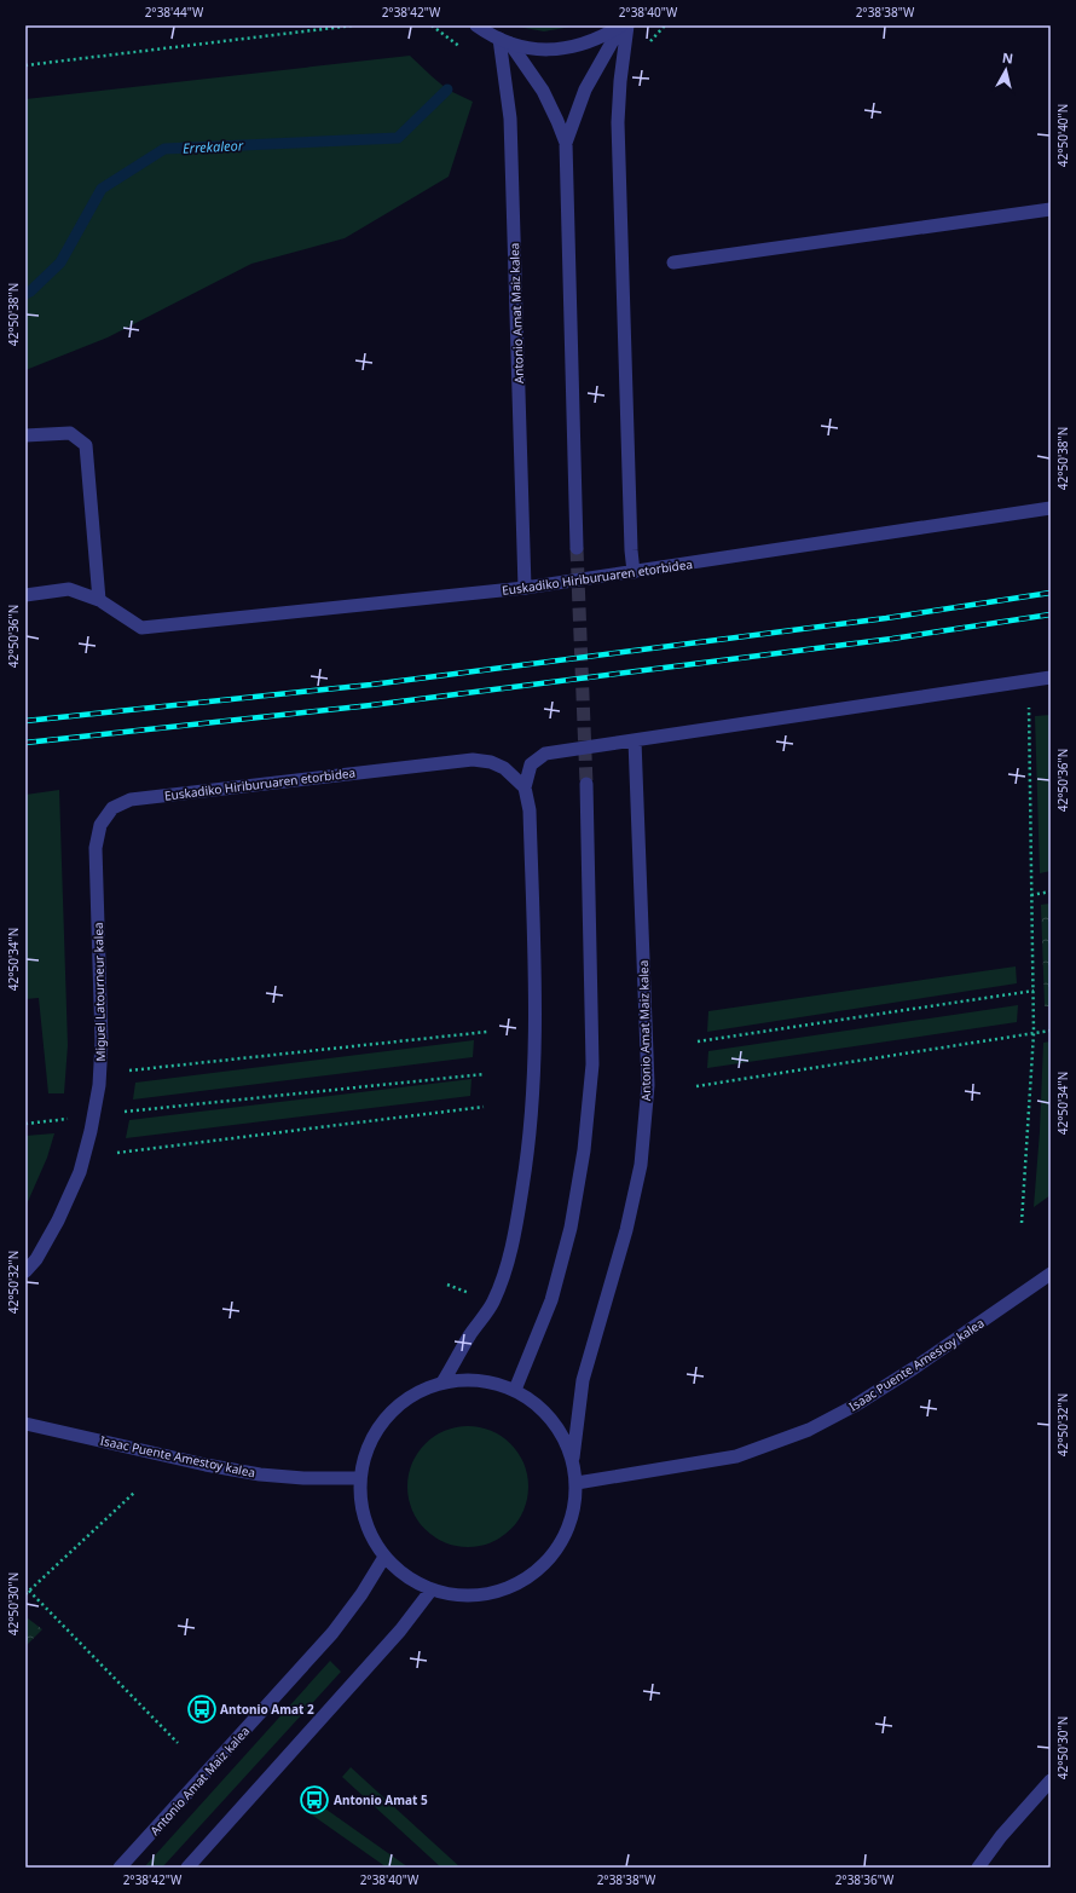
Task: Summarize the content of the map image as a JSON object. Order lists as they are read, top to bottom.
{
  "streets": {
    "street": [
      "Antonio Amat Maiz kalea",
      "Euskadiko Hiriburuaren etorbidea",
      "Miguel Latourneur kalea",
      "Isaac Puente Amestoy kalea"
    ]
  },
  "crossings": [
    ["Antonio Amat Maiz kalea", "Euskadiko Hiriburuaren etorbidea"],
    ["Euskadiko Hiriburuaren etorbidea", "Miguel Latourneur kalea"]
  ],
  "water": ["Errekaleor"],
  "places": {
    "bus stop": ["Antonio Amat 2", "Antonio Amat 5"]
  },
  "north": "top",
  "coordinates": [
    "2°38'44\"W",
    "2°38'42\"W",
    "2°38'40\"W",
    "2°38'38\"W",
    "42°50'40\"N",
    "42°50'38\"N",
    "42°50'36\"N",
    "42°50'34\"N",
    "42°50'32\"N",
    "42°50'30\"N",
    "2°38'36\"W"
  ]
}
